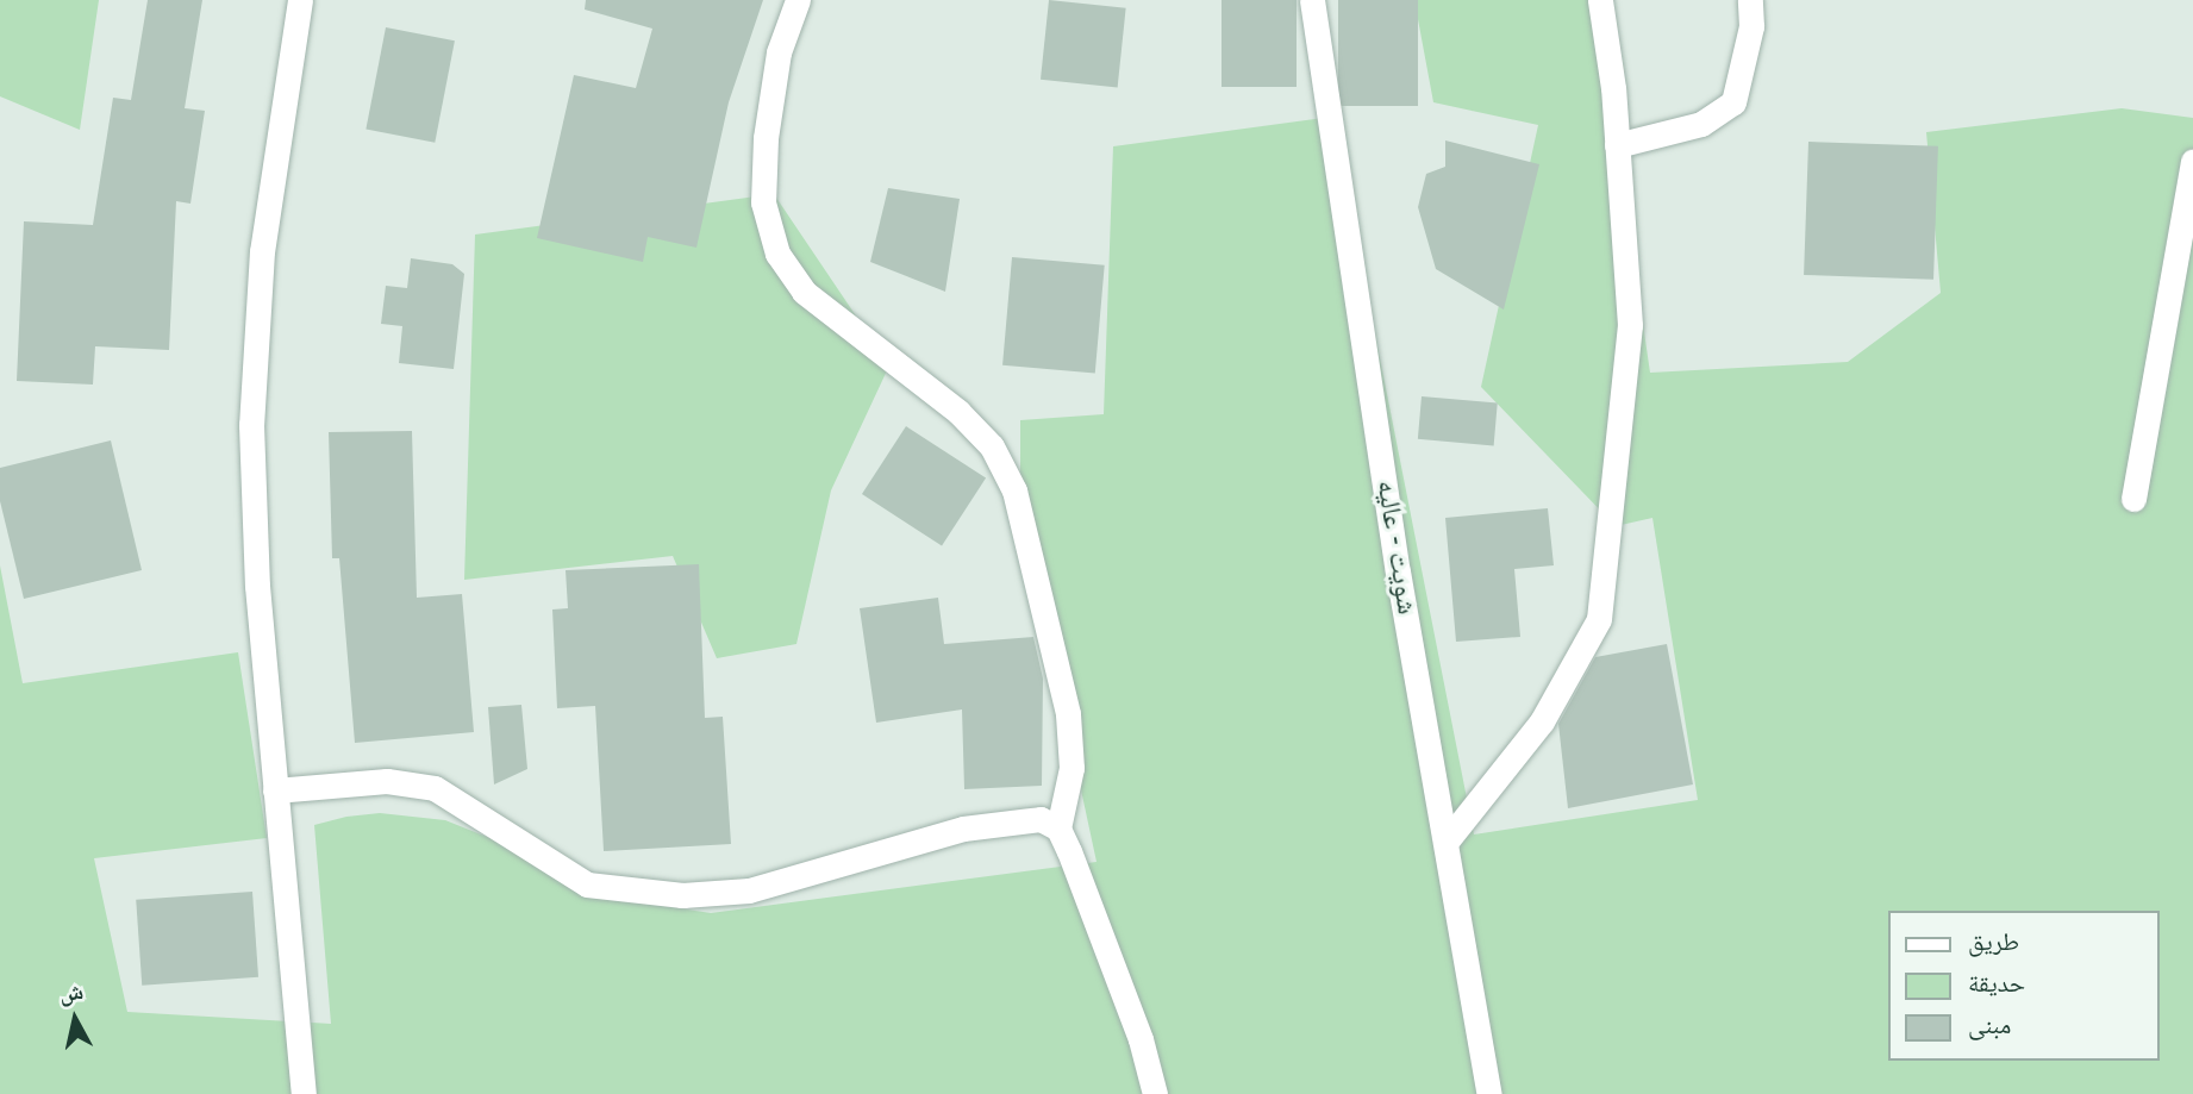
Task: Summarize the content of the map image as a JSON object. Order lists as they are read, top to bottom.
{
  "streets": {
    "street": ["شويت - عاليه"]
  },
  "legend": ["طريق", "حديقة", "مبنى"],
  "north": "top"
}
